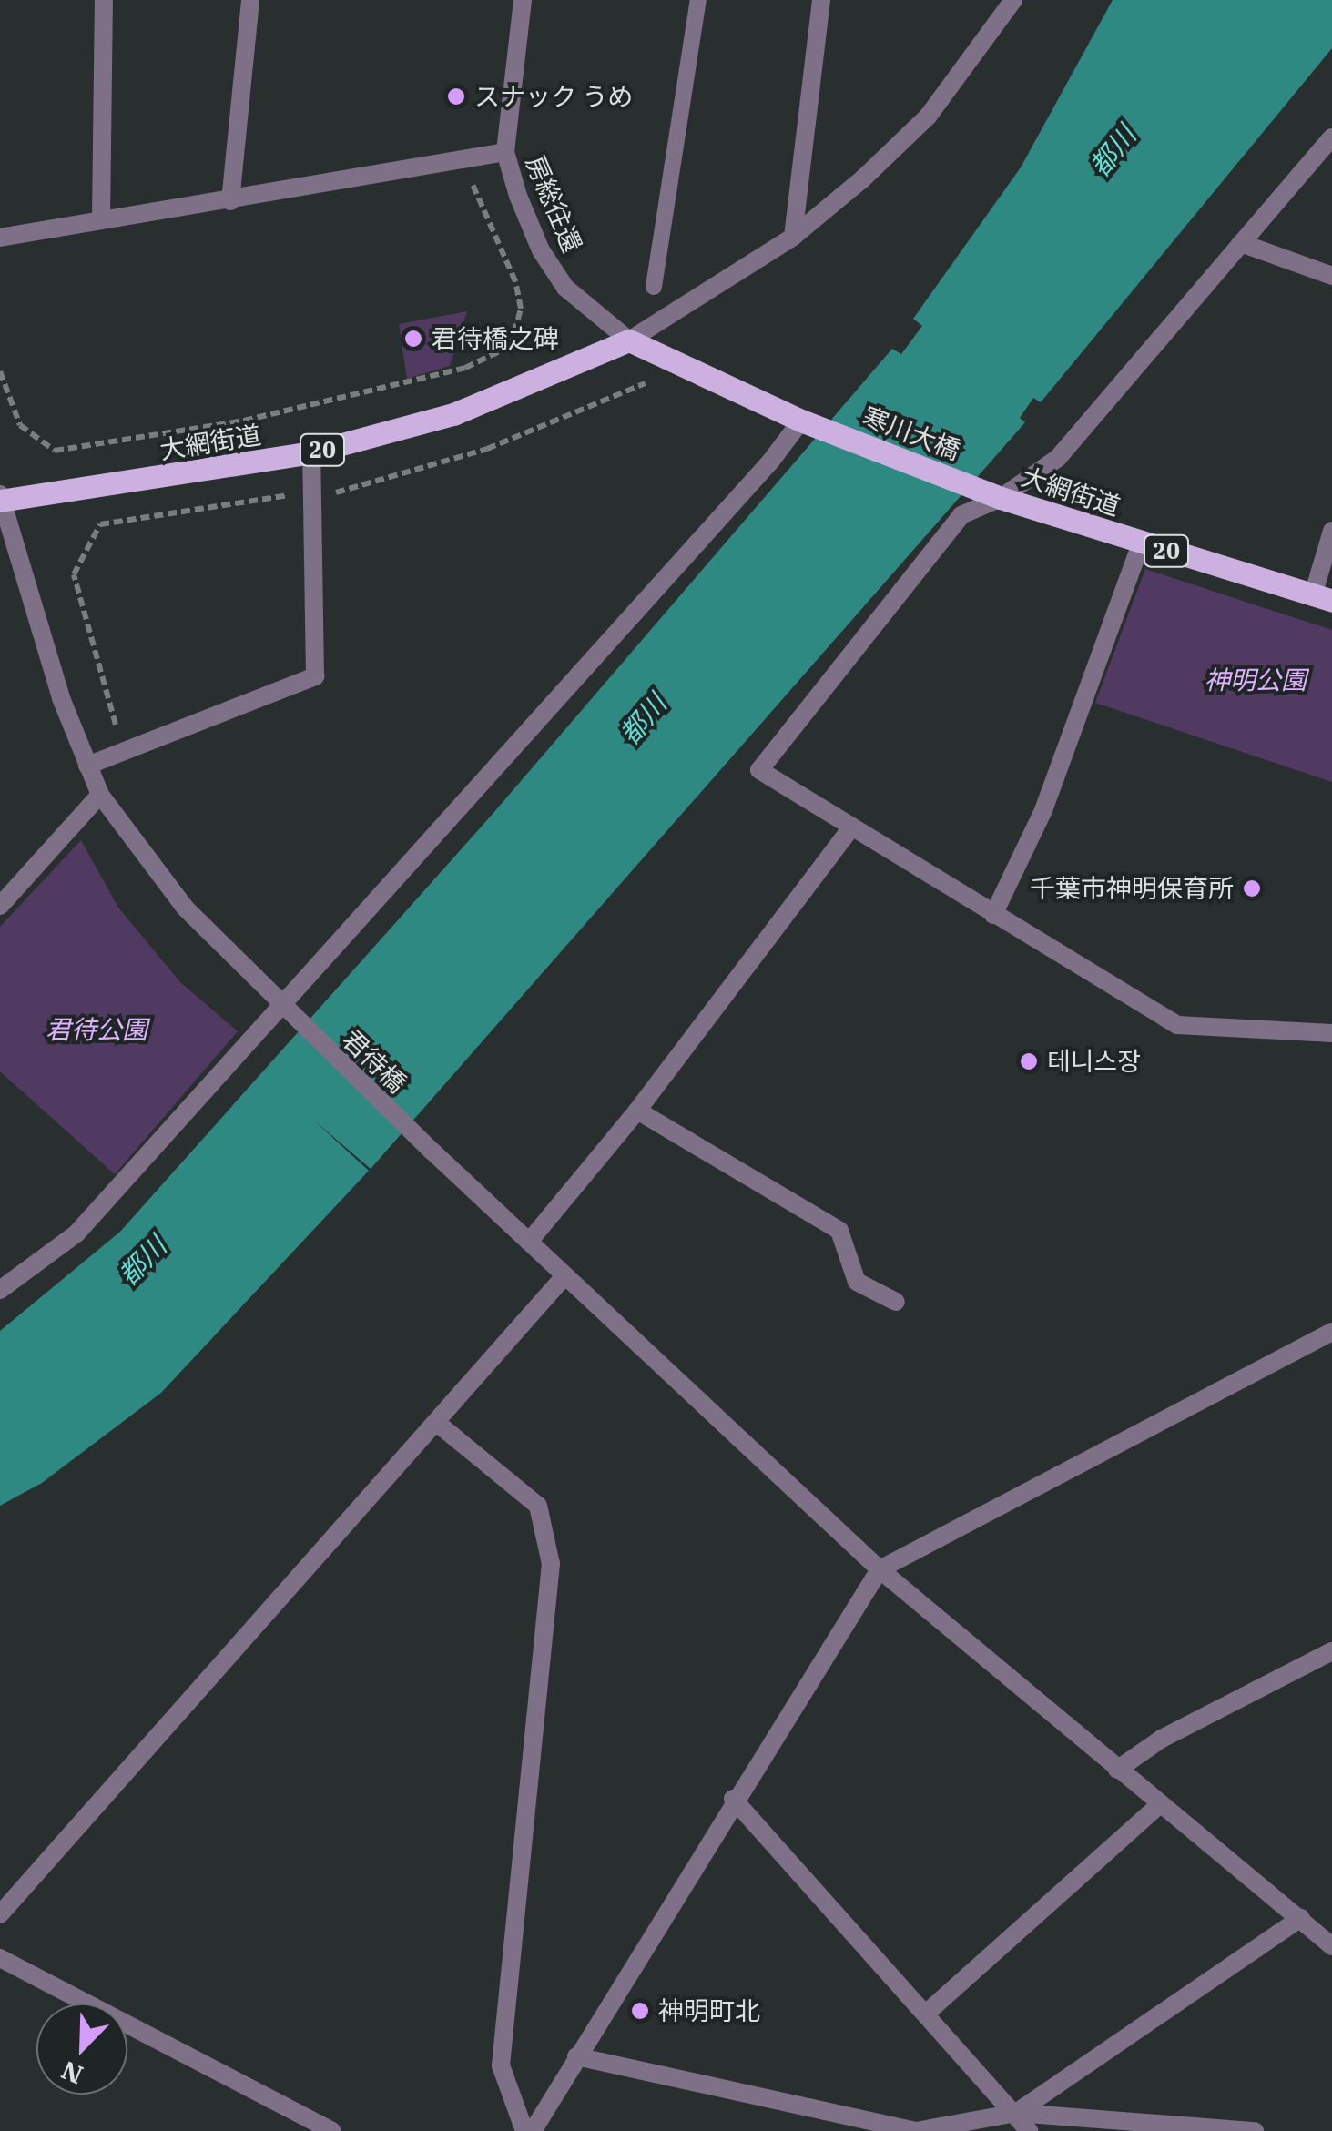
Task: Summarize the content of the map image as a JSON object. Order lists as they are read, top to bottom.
{
  "streets": {
    "main road": ["寒川大橋", "大網街道", "20"],
    "street": ["房総往還", "君待橋"]
  },
  "crossings": [
    ["房総往還", "大網街道"],
    ["房総往還", "20"],
    ["寒川大橋", "大網街道"],
    ["寒川大橋", "20"],
    ["大網街道", "20"],
    ["大網街道", "君待橋"]
  ],
  "water": ["都川"],
  "parks": ["神明公園", "君待公園"],
  "places": [
    "スナック うめ",
    "君待橋之碑",
    "千葉市神明保育所",
    "테니스장",
    "神明町北"
  ],
  "north": "bottom left"
}
